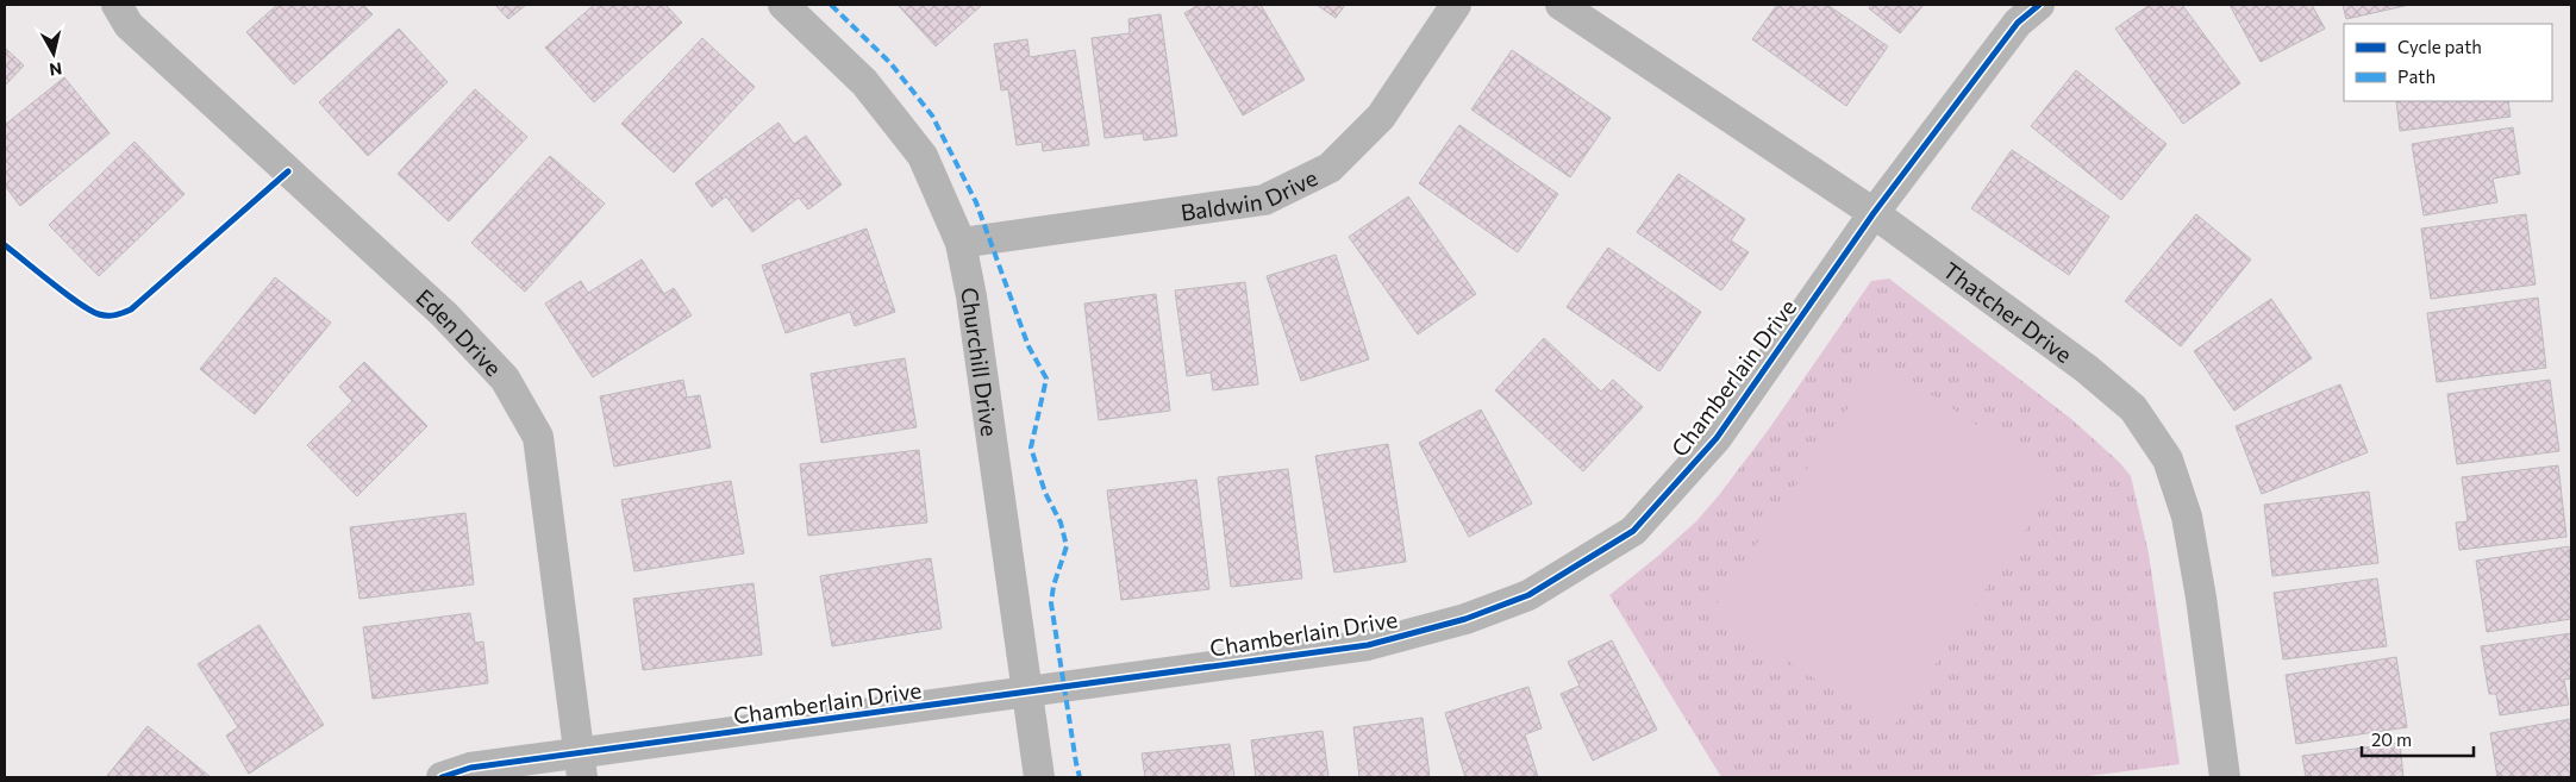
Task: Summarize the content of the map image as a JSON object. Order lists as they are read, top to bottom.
{
  "streets": {
    "street": [
      "Baldwin Drive",
      "Thatcher Drive",
      "Eden Drive",
      "Churchill Drive",
      "Chamberlain Drive"
    ]
  },
  "crossings": [
    ["Baldwin Drive", "Churchill Drive"],
    ["Thatcher Drive", "Chamberlain Drive"],
    ["Eden Drive", "Chamberlain Drive"],
    ["Churchill Drive", "Chamberlain Drive"]
  ],
  "legend": ["Cycle path", "Path"],
  "scale_bar": "20 m",
  "north": "bottom"
}
